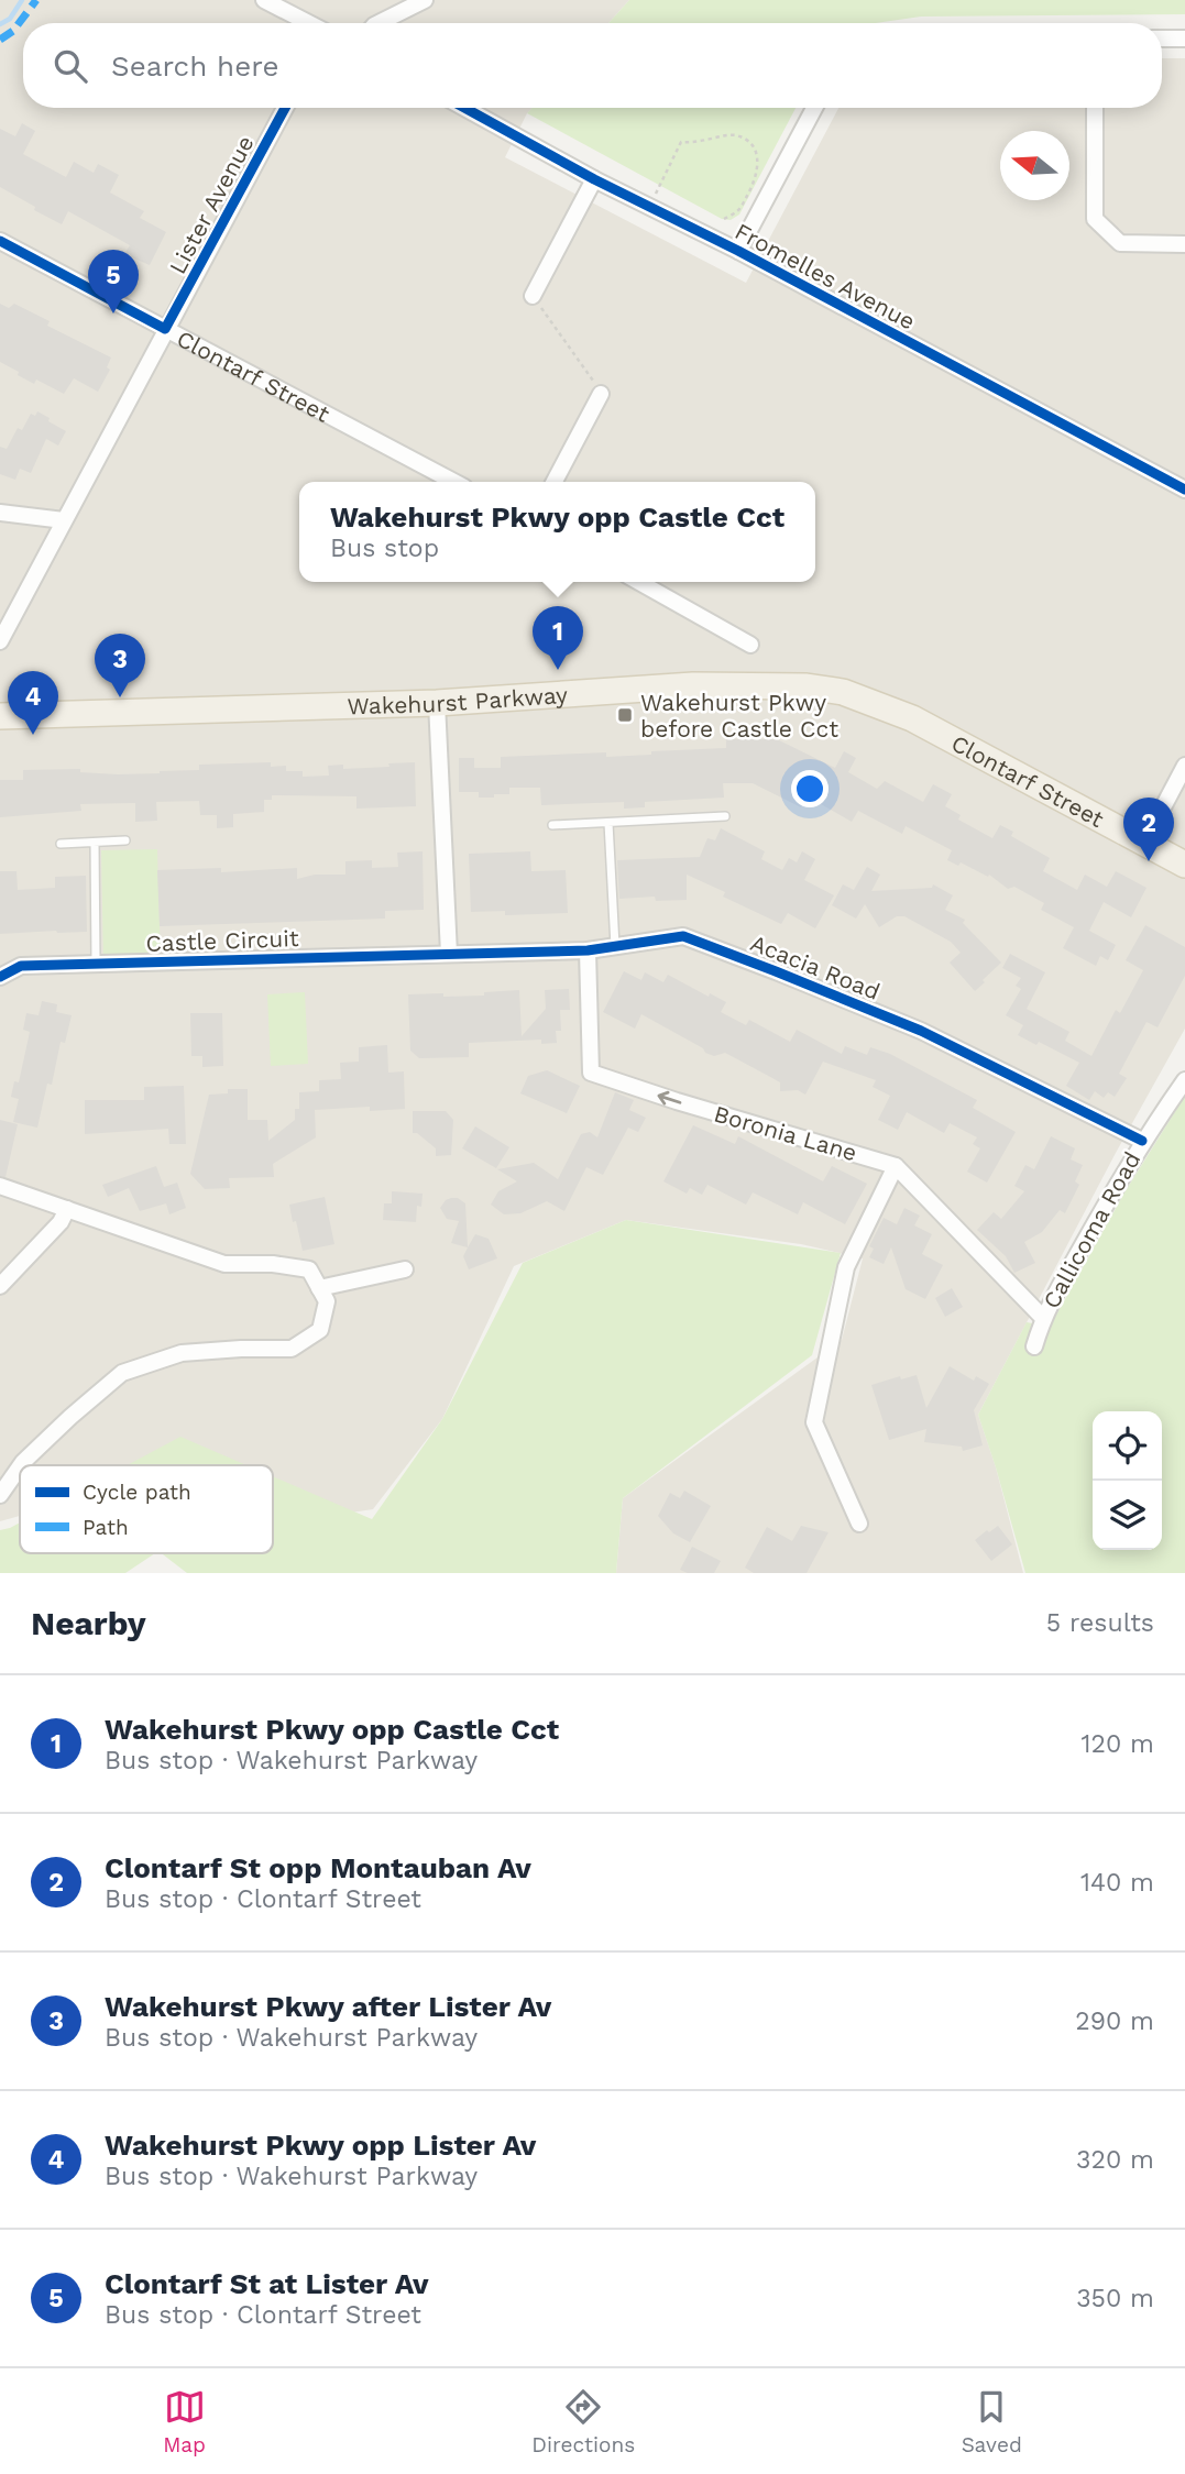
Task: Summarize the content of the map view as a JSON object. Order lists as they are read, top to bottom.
{
  "streets": {
    "main road": ["Clontarf Street", "Wakehurst Parkway"],
    "street": [
      "Lister Avenue",
      "Fromelles Avenue",
      "Castle Circuit",
      "Acacia Road",
      "Boronia Lane",
      "Callicoma Road"
    ]
  },
  "crossings": [
    ["Lister Avenue", "Clontarf Street"],
    ["Clontarf Street", "Wakehurst Parkway"],
    ["Castle Circuit", "Acacia Road"],
    ["Acacia Road", "Boronia Lane"],
    ["Acacia Road", "Callicoma Road"],
    ["Boronia Lane", "Callicoma Road"]
  ],
  "one_way": ["Boronia Lane"],
  "places": {
    "transit": ["Wakehurst Pkwy before Castle Cct"]
  },
  "legend": ["Cycle path", "Path"],
  "north": "left",
  "page": {
    "search": "Search here",
    "pins": [
      "5",
      "1",
      "3",
      "4",
      "2"
    ],
    "popup": ["Wakehurst Pkwy opp Castle Cct", "Bus stop"],
    "heading": ["Nearby", "5 results"],
    "list": [
      {
        "mark": "1",
        "name": "Wakehurst Pkwy opp Castle Cct",
        "note": "Bus stop · Wakehurst Parkway",
        "value": "120 m"
      },
      {
        "mark": "2",
        "name": "Clontarf St opp Montauban Av",
        "note": "Bus stop · Clontarf Street",
        "value": "140 m"
      },
      {
        "mark": "3",
        "name": "Wakehurst Pkwy after Lister Av",
        "note": "Bus stop · Wakehurst Parkway",
        "value": "290 m"
      },
      {
        "mark": "4",
        "name": "Wakehurst Pkwy opp Lister Av",
        "note": "Bus stop · Wakehurst Parkway",
        "value": "320 m"
      },
      {
        "mark": "5",
        "name": "Clontarf St at Lister Av",
        "note": "Bus stop · Clontarf Street",
        "value": "350 m"
      }
    ],
    "nav": ["Map", "Directions", "Saved"]
  }
}
